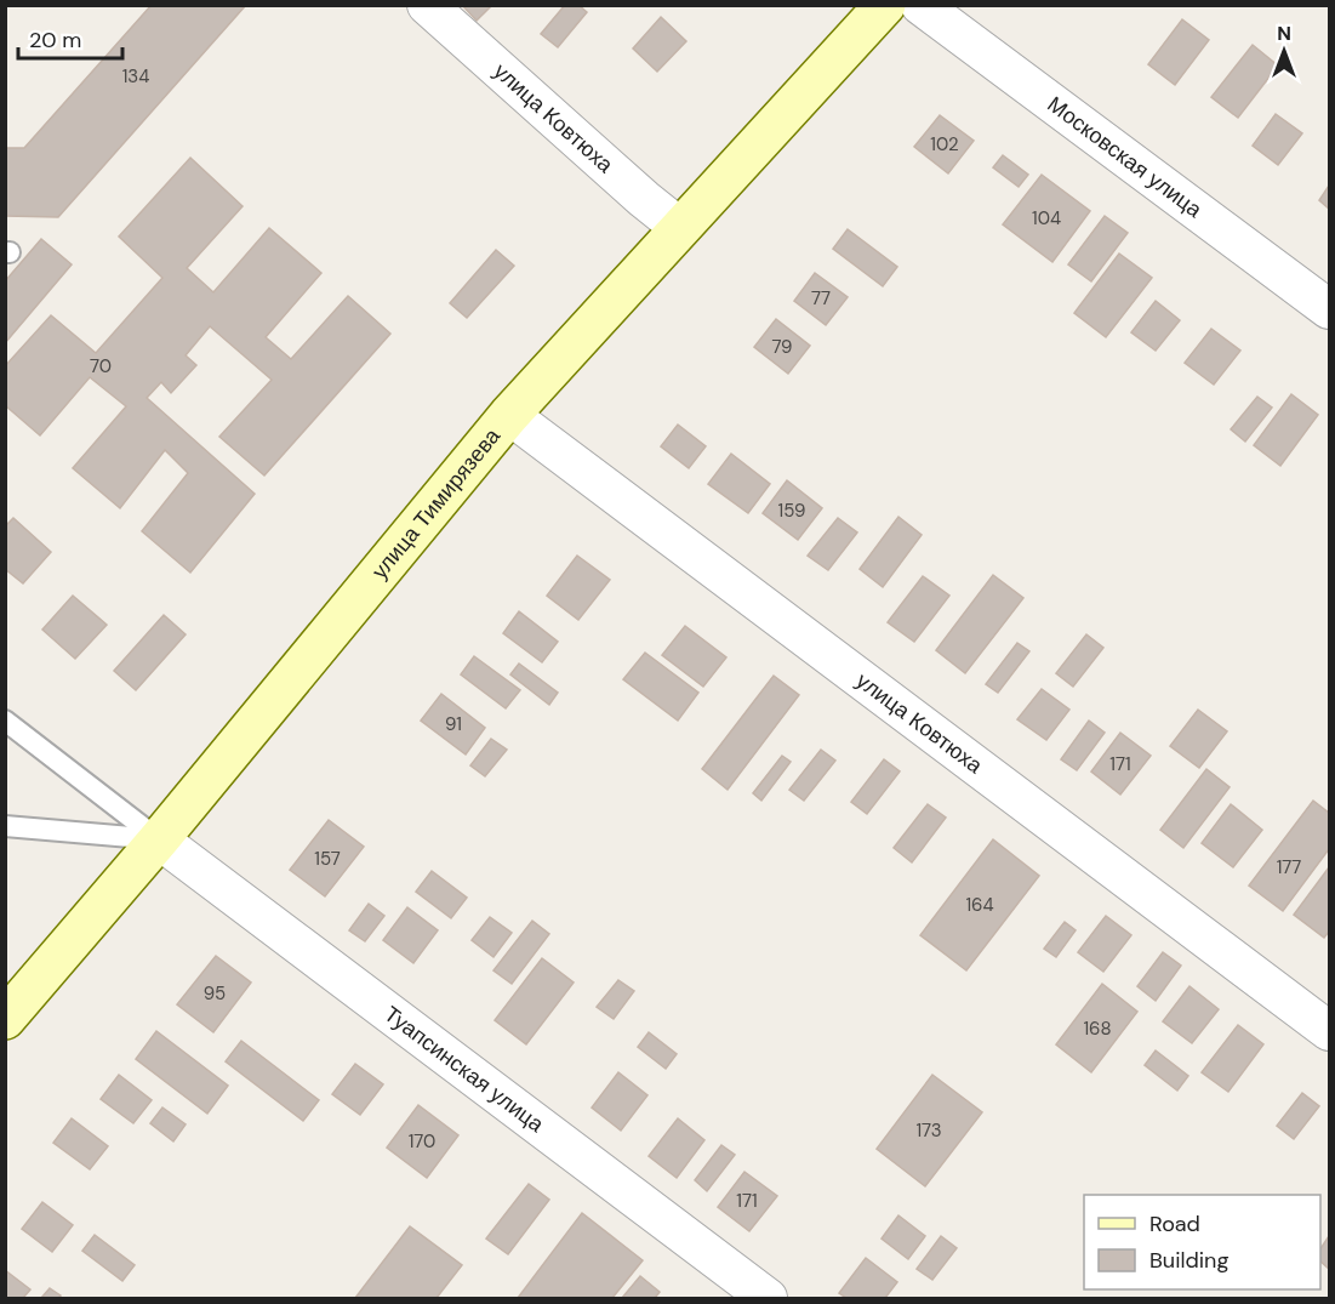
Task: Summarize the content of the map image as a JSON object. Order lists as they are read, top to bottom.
{
  "streets": {
    "street": [
      "улица Ковтюха",
      "Московская улица",
      "улица Тимирязева",
      "Туапсинская улица"
    ]
  },
  "crossings": [
    ["улица Ковтюха", "улица Тимирязева"],
    ["улица Тимирязева", "Туапсинская улица"]
  ],
  "house_numbers": [
    "134",
    "102",
    "104",
    "77",
    "79",
    "70",
    "159",
    "91",
    "171",
    "157",
    "177",
    "164",
    "95",
    "168",
    "173",
    "170",
    "171"
  ],
  "legend": ["Road", "Building"],
  "scale_bar": "20 m",
  "north": "top"
}
